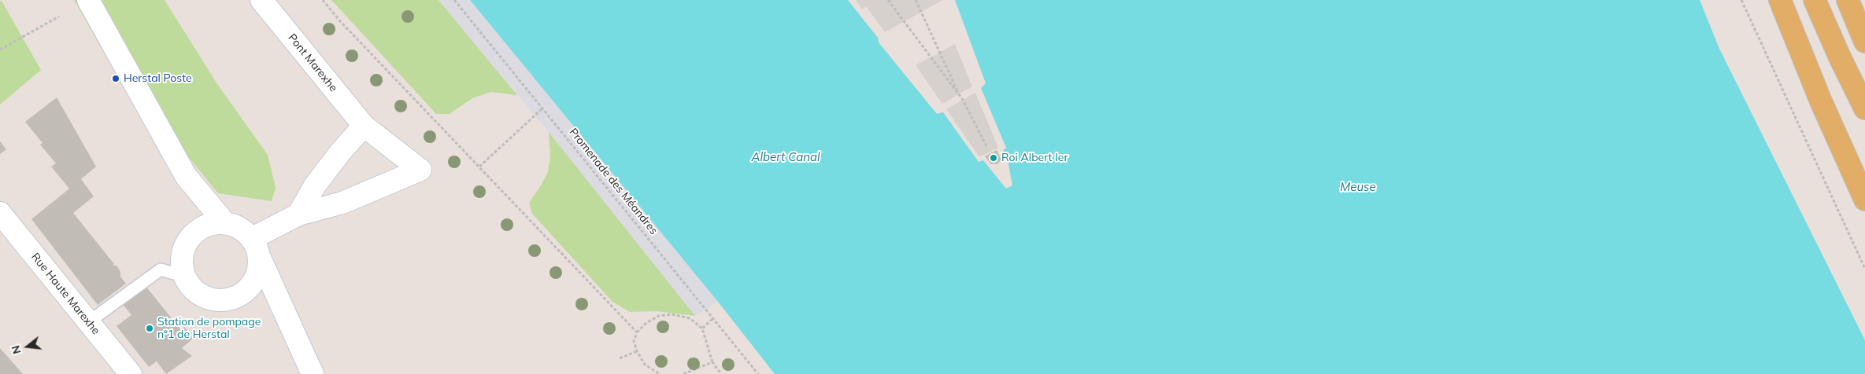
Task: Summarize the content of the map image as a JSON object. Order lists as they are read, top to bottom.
{
  "streets": {
    "street": ["Pont Marexhe", "Rue Haute Marexhe"],
    "path": ["Promenade des Méandres"]
  },
  "water": ["Albert Canal", "Meuse"],
  "places": ["Herstal Poste", "Roi Albert Ier", "Station de pompage n°1 de Herstal"],
  "north": "left"
}
